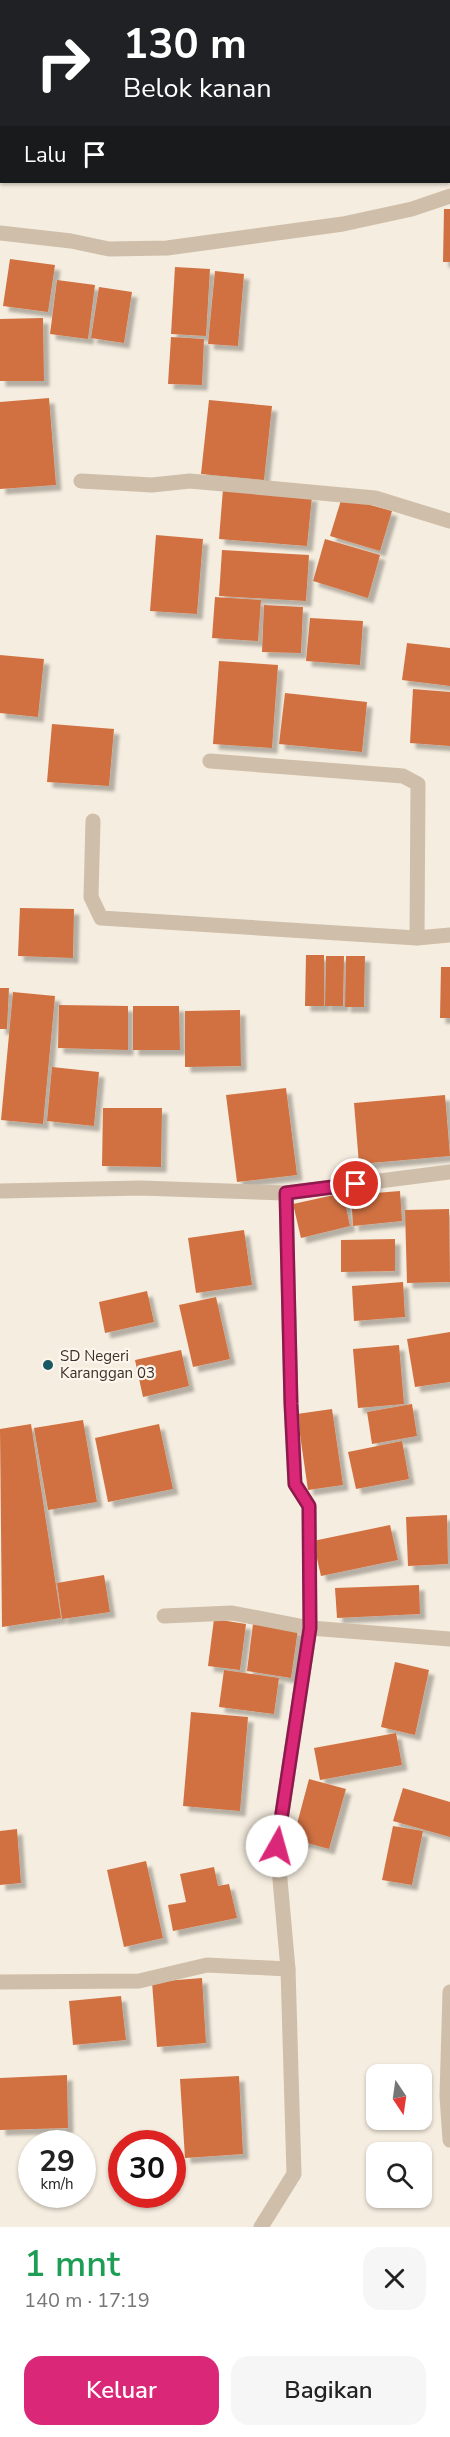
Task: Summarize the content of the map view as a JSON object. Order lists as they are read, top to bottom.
{
  "places": ["SD Negeri Karanggan 03"],
  "north": "bottom",
  "page": {
    "turn": ["130 m", "Belok kanan"],
    "then": "Lalu",
    "speed": "29 km/h",
    "limit": "30",
    "heading": ["1 mnt", "140 m · 17:19"],
    "buttons": ["Keluar", "Bagikan"]
  }
}
